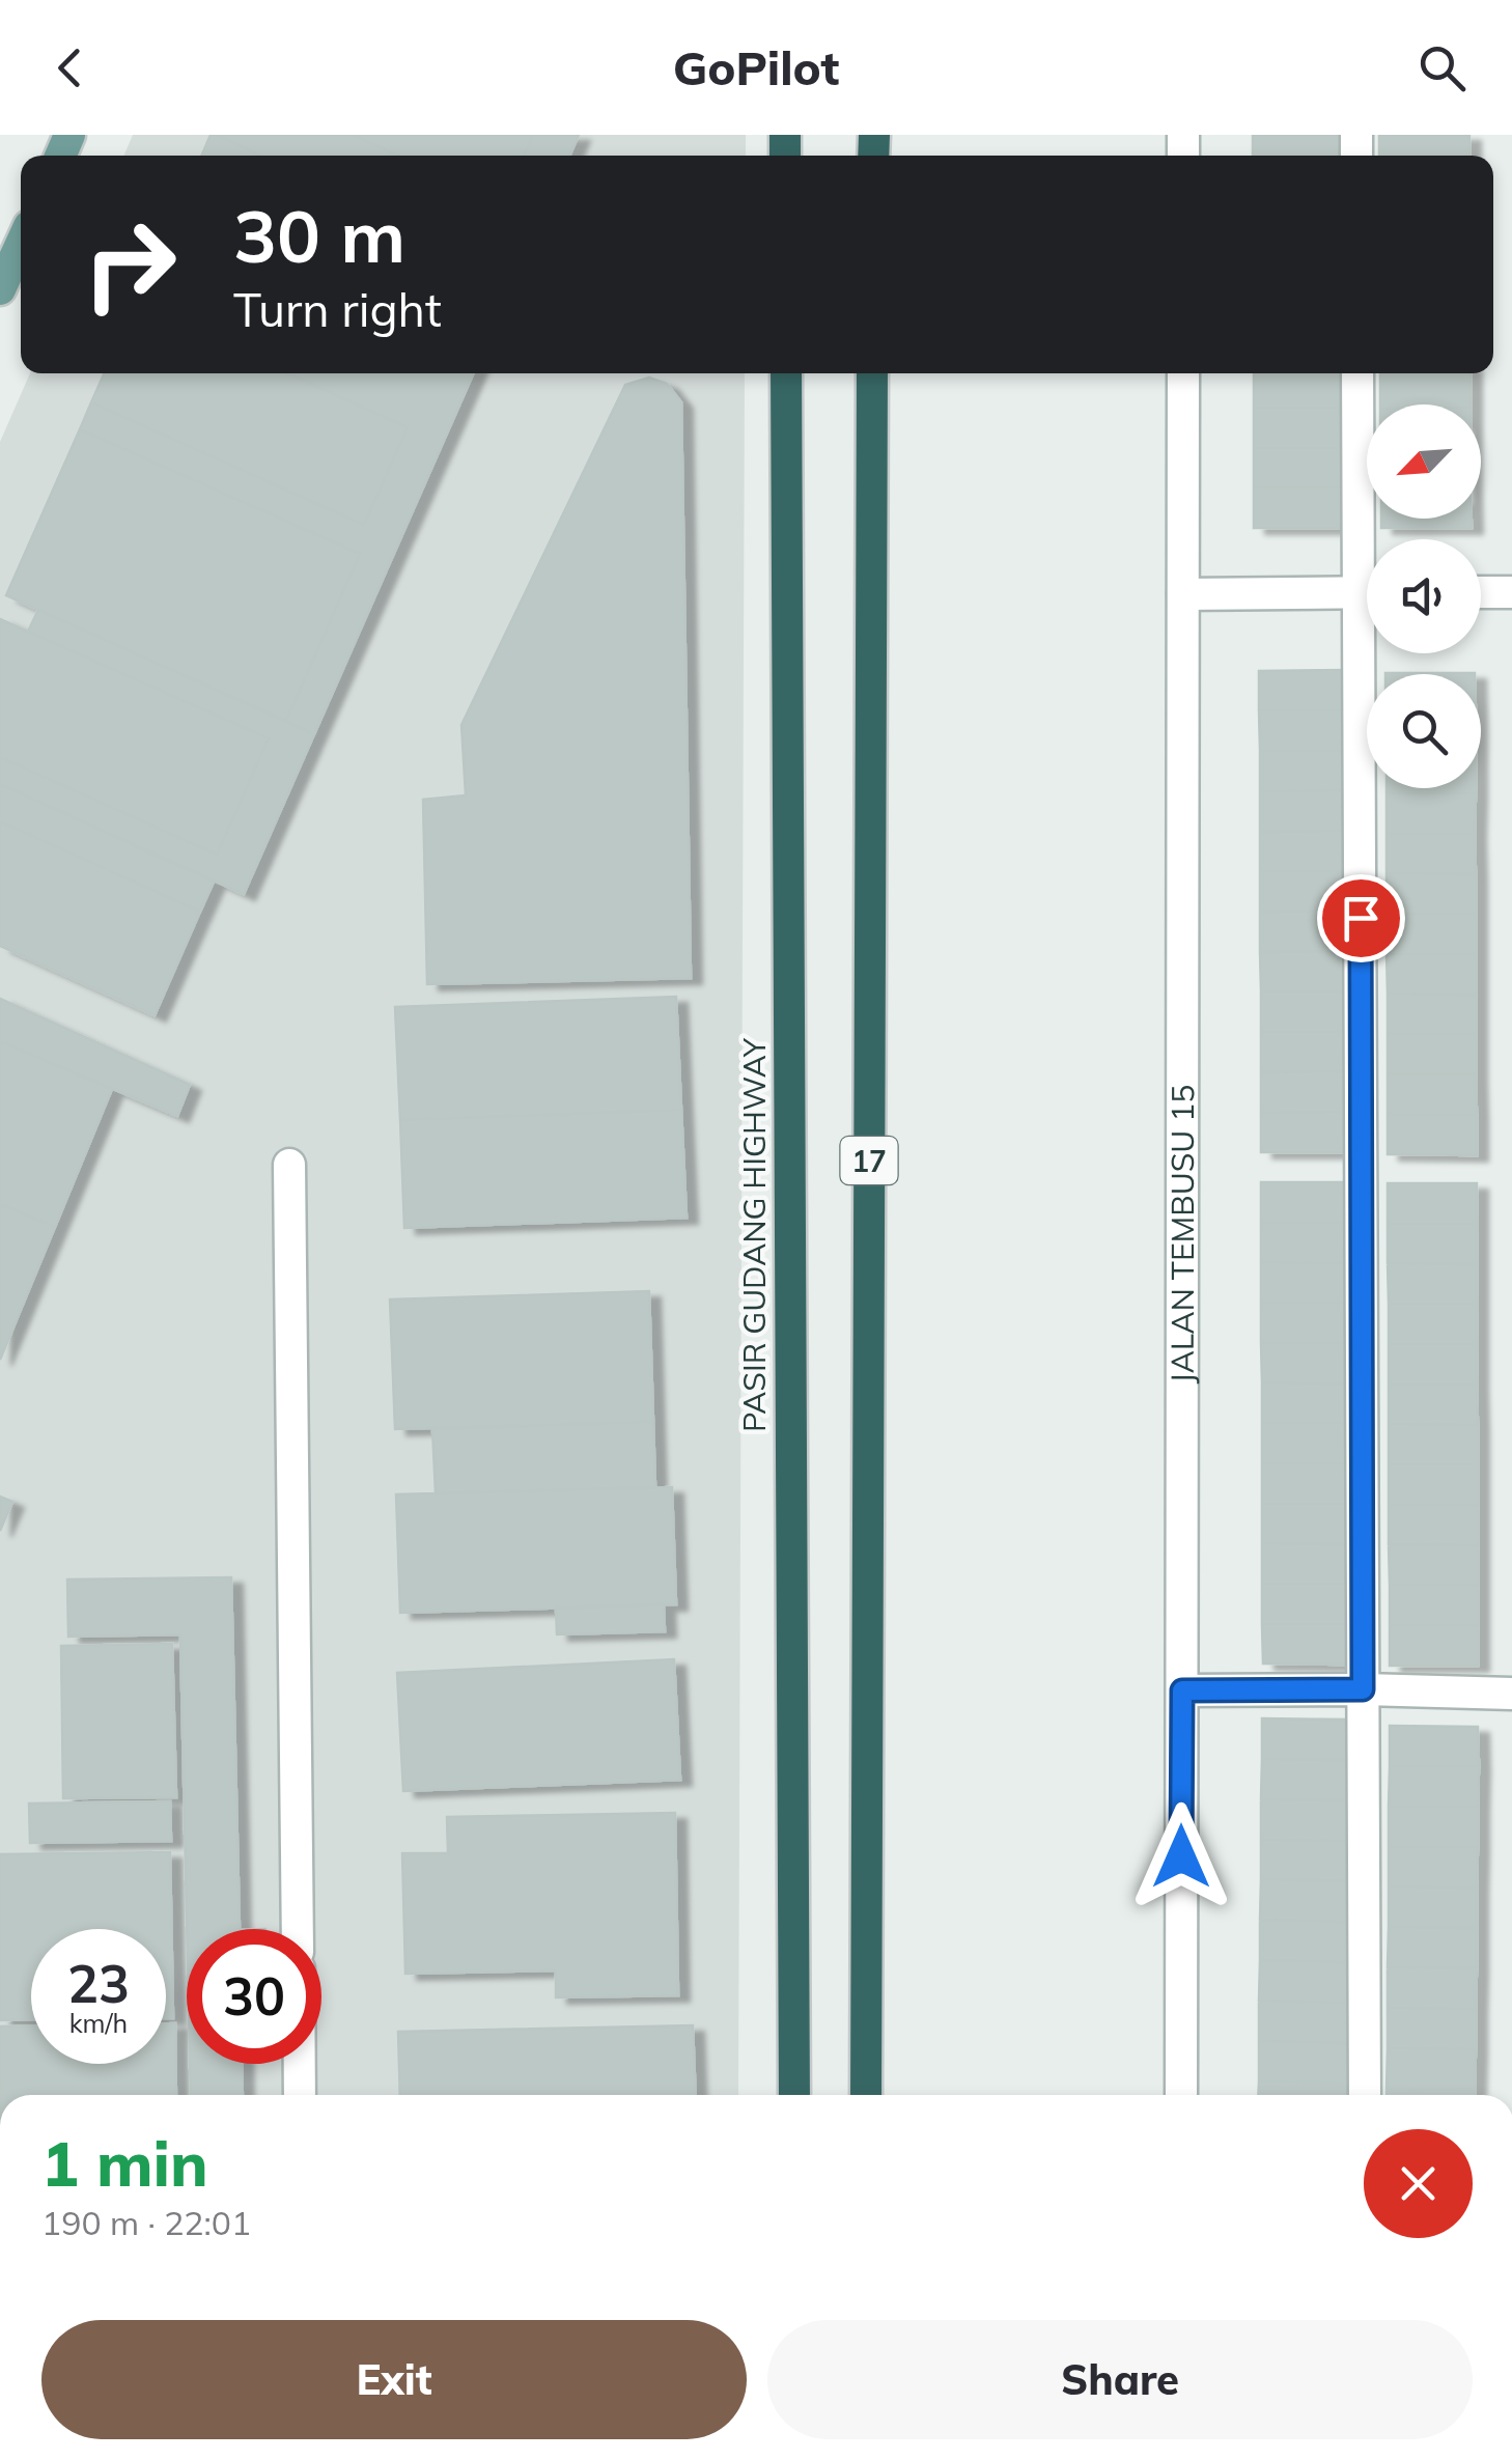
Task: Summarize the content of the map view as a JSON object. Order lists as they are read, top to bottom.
{
  "streets": {
    "highway": ["17", "PASIR GUDANG HIGHWAY"],
    "street": ["JALAN TEMBUSU 15"]
  },
  "north": "bottom left",
  "page": {
    "header": "GoPilot",
    "turn": ["30 m", "Turn right"],
    "speed": "23 km/h",
    "limit": "30",
    "heading": ["1 min", "190 m · 22:01"],
    "buttons": ["Exit", "Share"]
  }
}
